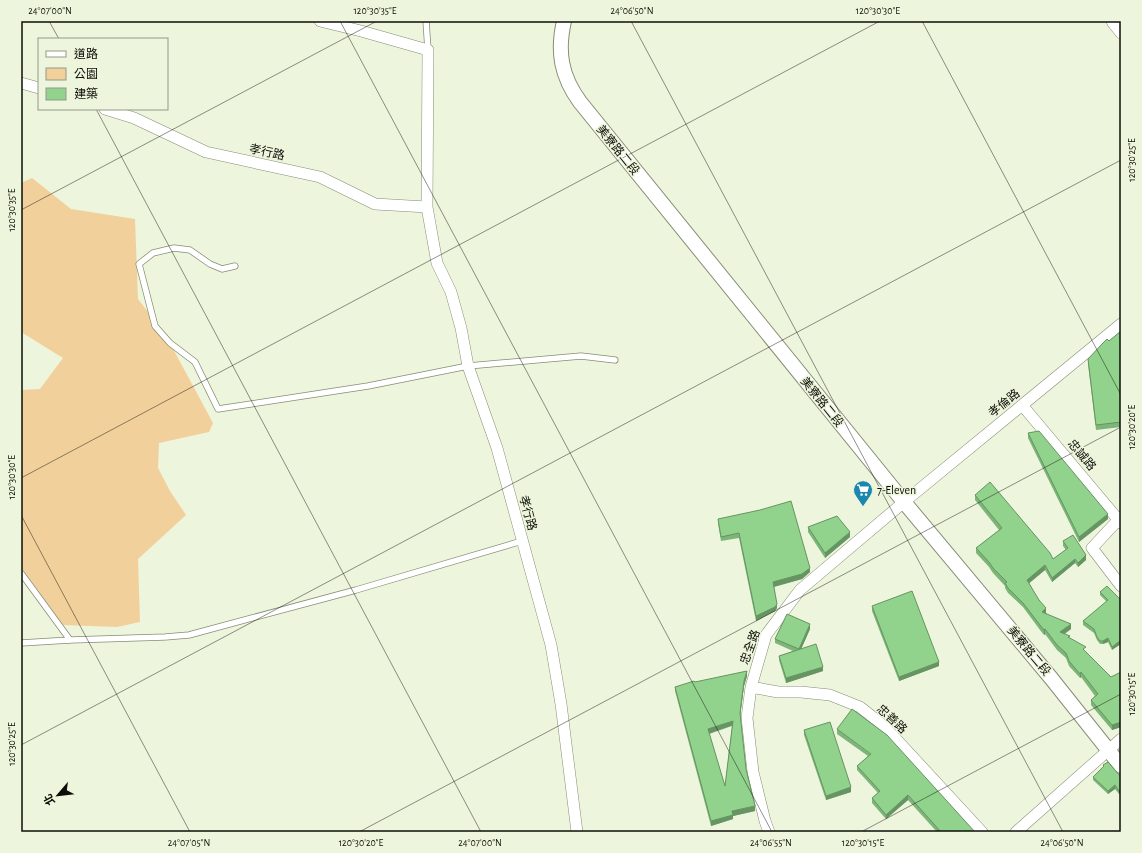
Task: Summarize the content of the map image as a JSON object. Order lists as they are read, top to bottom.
{
  "streets": {
    "street": [
      "美寮路二段",
      "孝行路",
      "孝倫路",
      "忠誠路",
      "忠全路",
      "忠善路"
    ]
  },
  "crossings": [
    ["美寮路二段", "孝倫路"],
    ["美寮路二段", "忠全路"],
    ["孝倫路", "忠誠路"],
    ["孝倫路", "忠全路"],
    ["忠全路", "忠善路"]
  ],
  "places": {
    "supermarket": ["7-Eleven"]
  },
  "legend": ["道路", "公園", "建築"],
  "north": "bottom left",
  "coordinates": [
    "24°07'00\"N",
    "120°30'35\"E",
    "24°06'50\"N",
    "120°30'30\"E",
    "120°30'25\"E",
    "120°30'20\"E",
    "120°30'15\"E",
    "24°07'05\"N",
    "24°06'55\"N"
  ]
}
